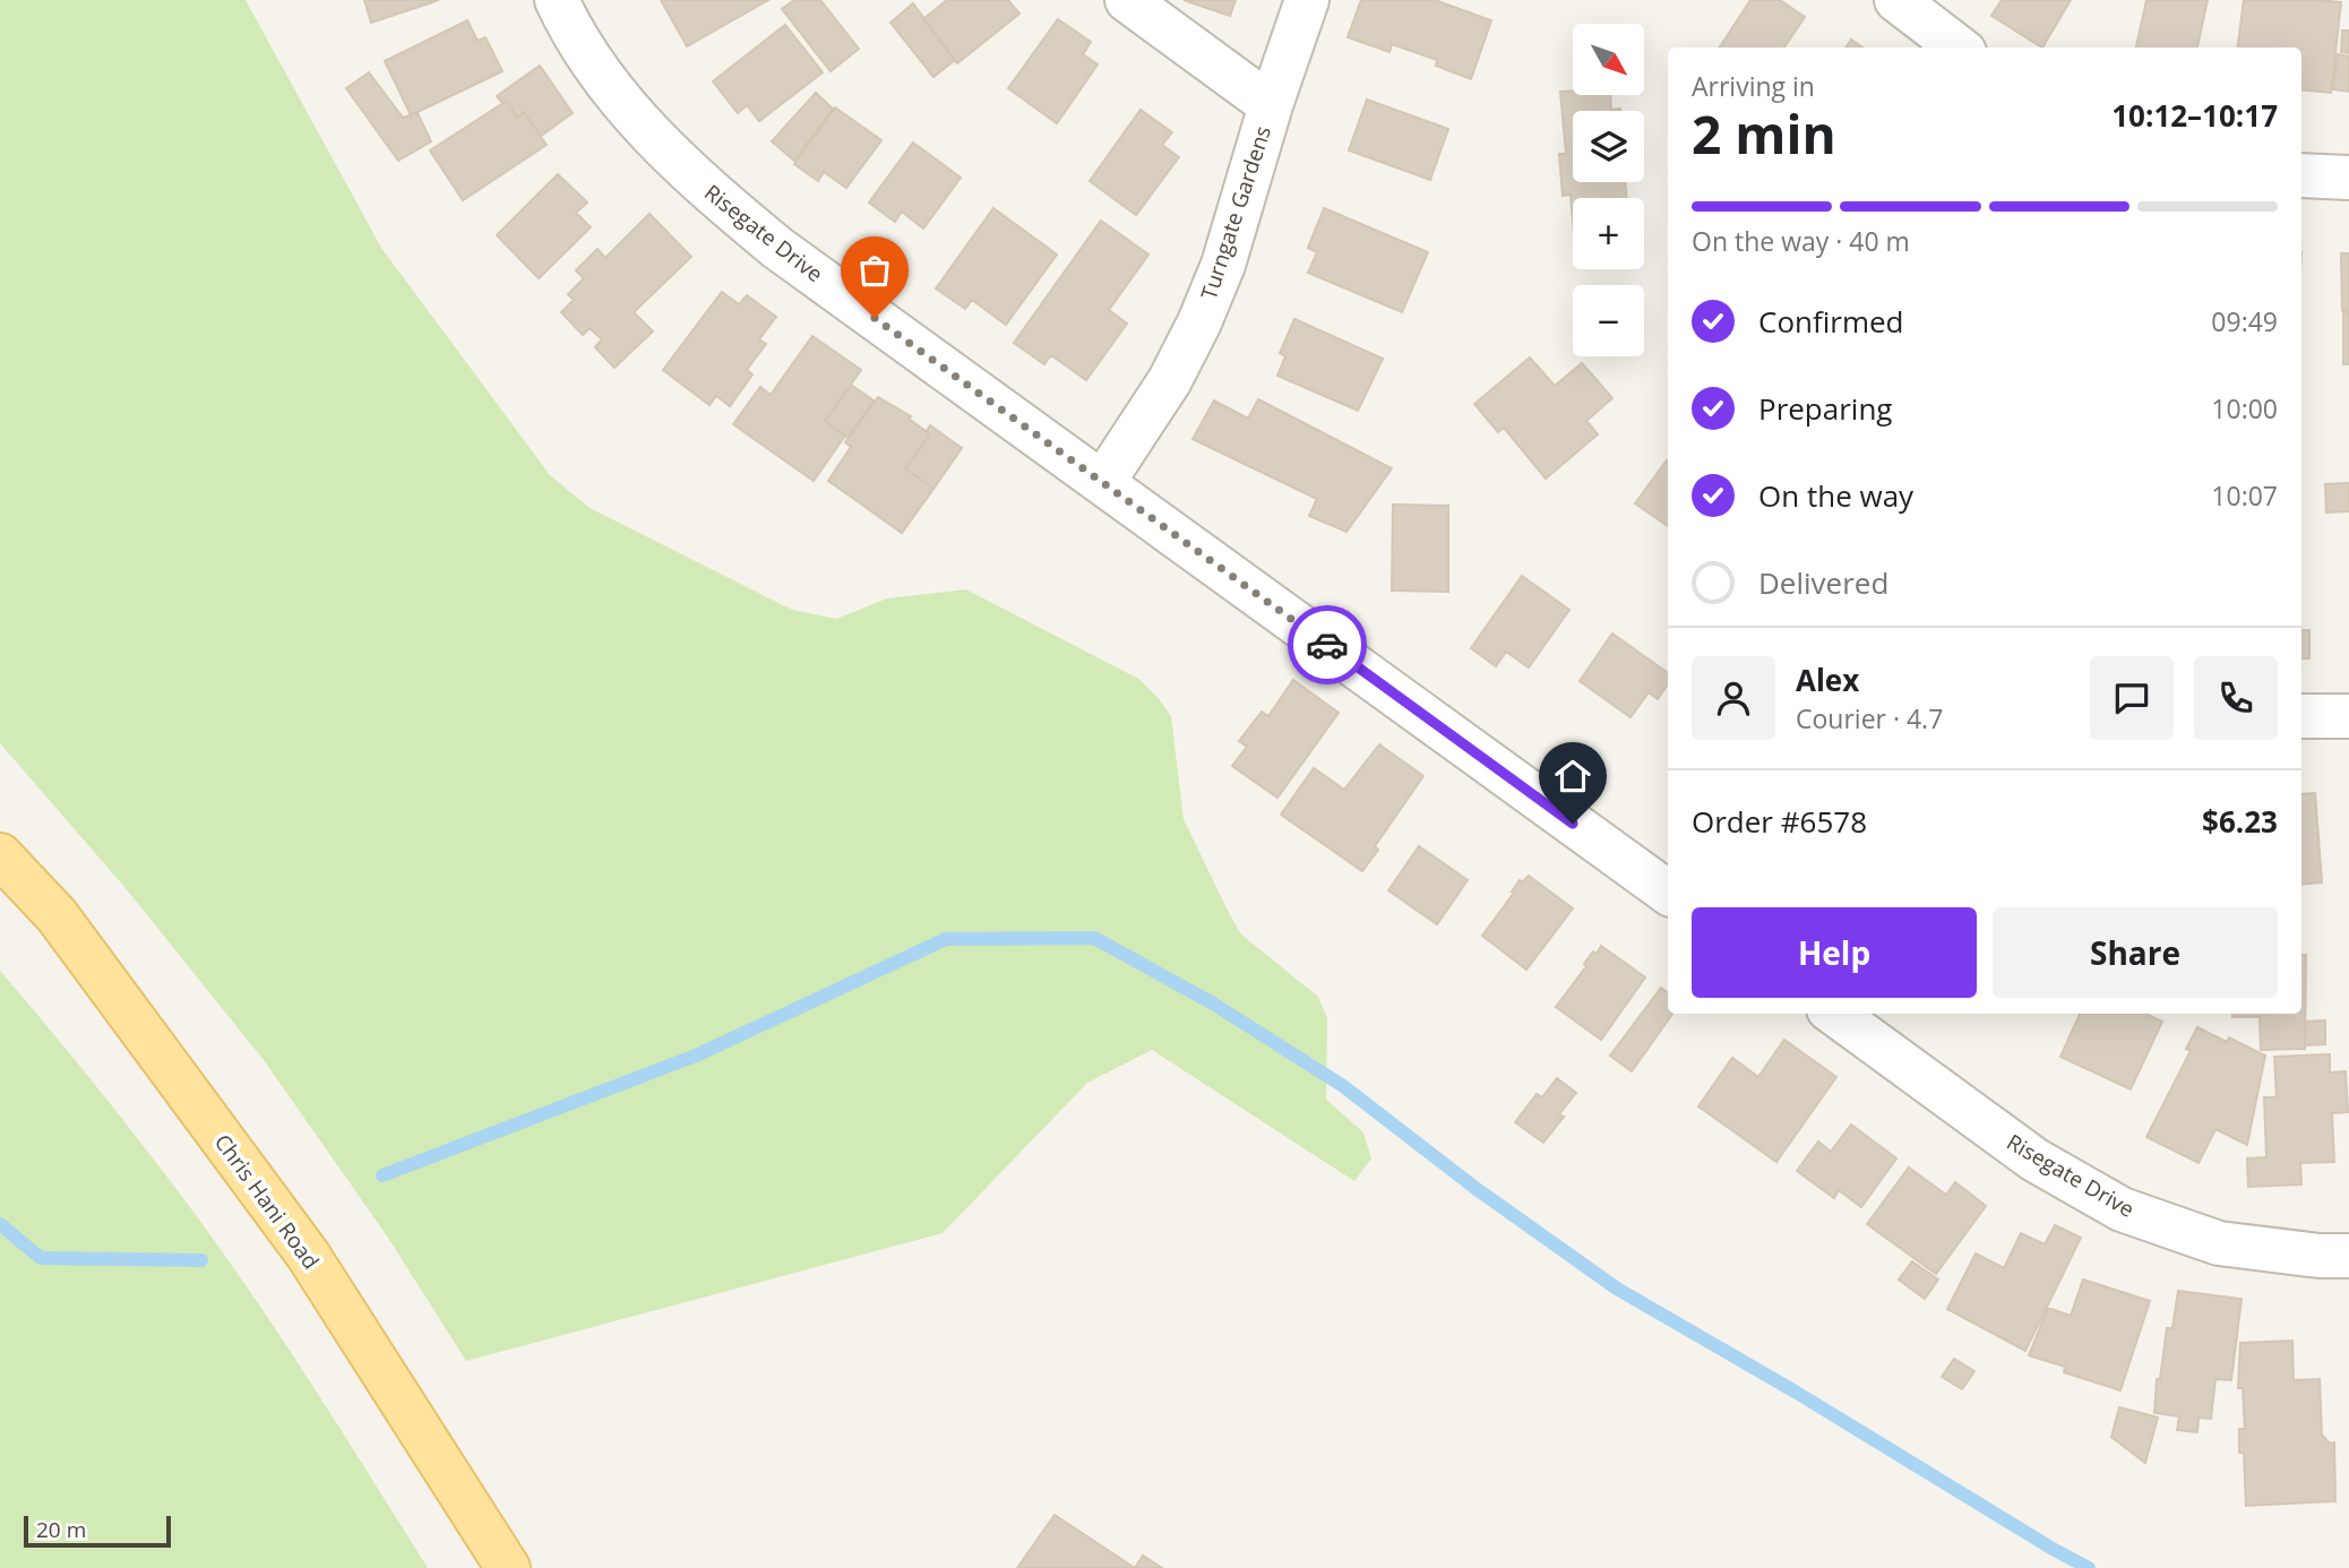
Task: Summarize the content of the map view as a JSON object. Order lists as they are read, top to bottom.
{
  "streets": {
    "main road": ["Chris Hani Road"],
    "street": ["Turngate Gardens", "Risegate Drive"]
  },
  "crossings": [
    ["Turngate Gardens", "Risegate Drive"]
  ],
  "scale_bar": "20 m",
  "north": "bottom right",
  "page": {
    "map_buttons": ["+", "−"],
    "heading": ["2 min", "Arriving in", "10:12–10:17"],
    "panel": [
      "Alex",
      "Courier · 4.7",
      "Order #6578",
      "$6.23"
    ],
    "bar": "On the way · 40 m",
    "list": [
      ["Confirmed", "09:49"],
      ["Preparing", "10:00"],
      ["On the way", "10:07"],
      "Delivered"
    ],
    "buttons": ["Help", "Share"],
    "scale": "20 m"
  }
}
